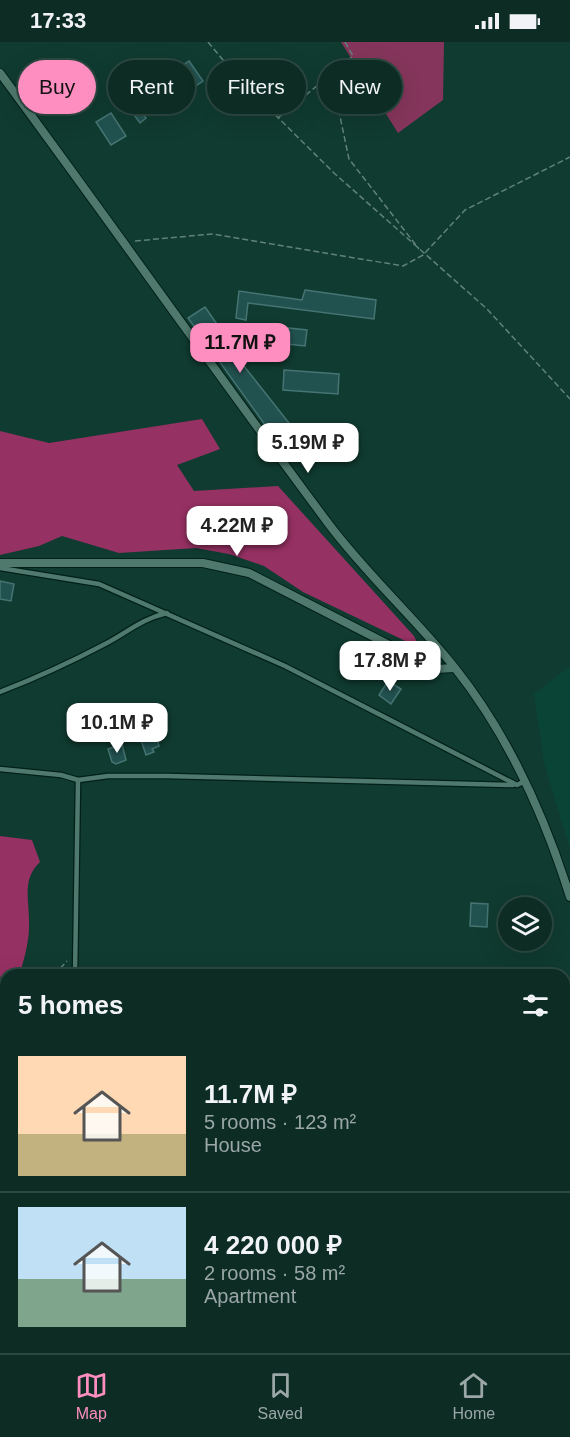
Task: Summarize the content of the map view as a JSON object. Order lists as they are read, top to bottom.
{
  "page": {
    "status": "17:33",
    "chip": [
      "Buy",
      "Rent",
      "Filters",
      "New"
    ],
    "price": [
      "11.7M ₽",
      "5.19M ₽",
      "4.22M ₽",
      "17.8M ₽",
      "10.1M ₽"
    ],
    "heading": "5 homes",
    "list": [
      {
        "name": "11.7M ₽",
        "note": "5 rooms · 123 m² · House"
      },
      {
        "name": "4 220 000 ₽",
        "note": "2 rooms · 58 m² · Apartment"
      }
    ],
    "tabs": ["Map", "Saved", "Home"]
  }
}
